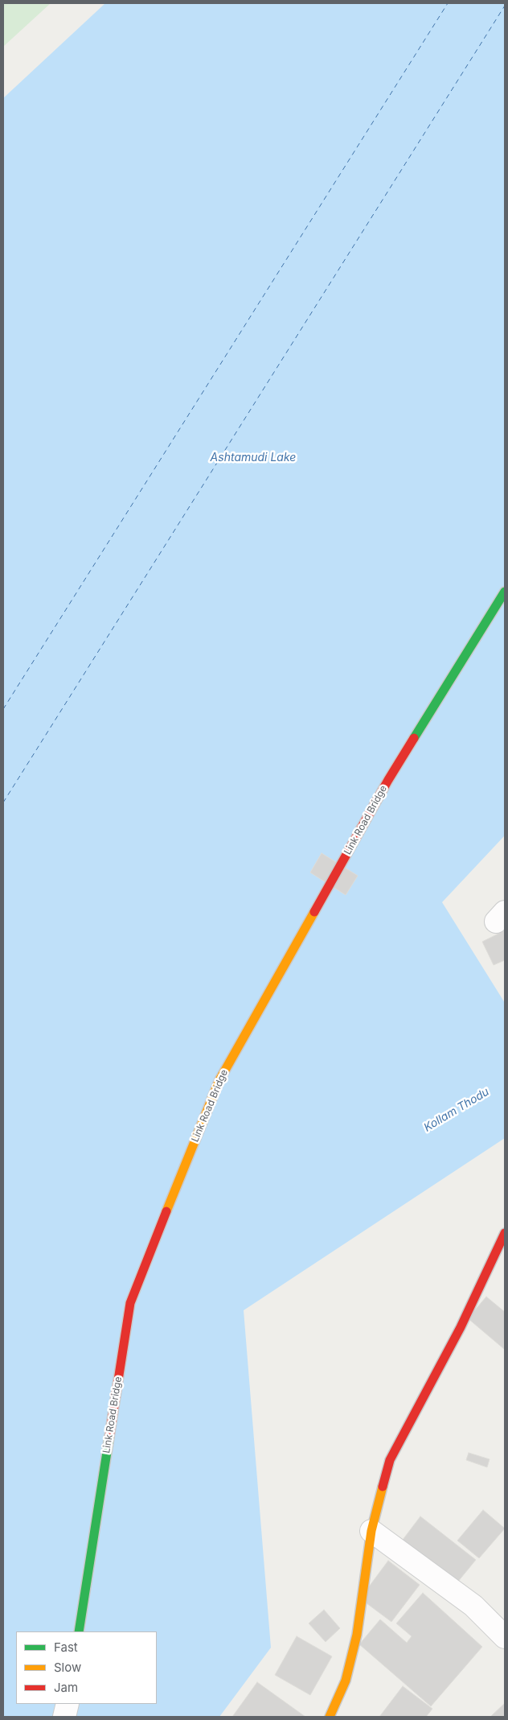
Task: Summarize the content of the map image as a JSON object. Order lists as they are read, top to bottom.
{
  "streets": {
    "street": ["Link Road Bridge"]
  },
  "water": ["Ashtamudi Lake", "Kollam Thodu"],
  "legend": ["Fast", "Slow", "Jam"]
}
